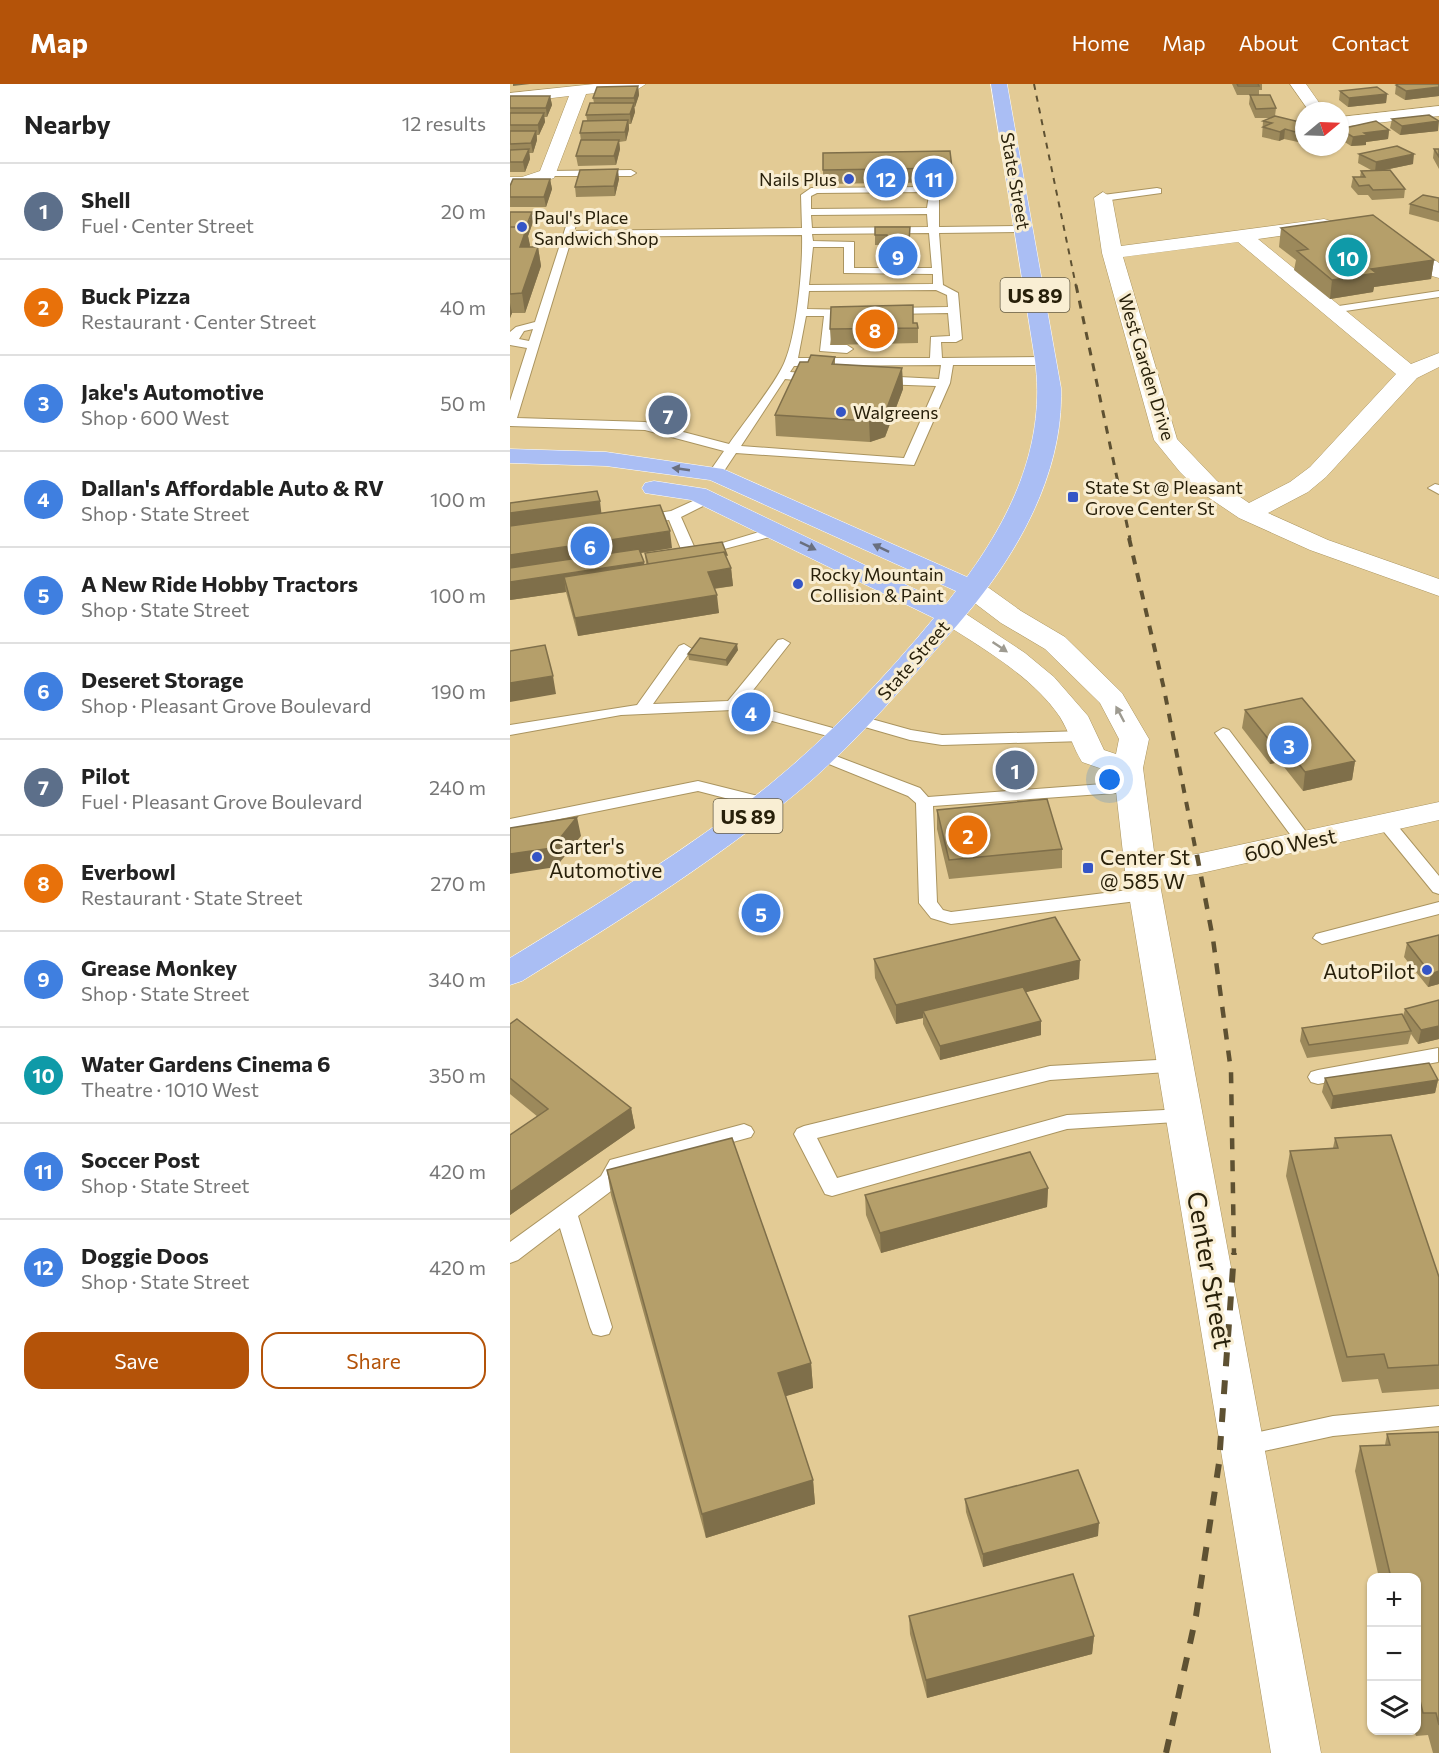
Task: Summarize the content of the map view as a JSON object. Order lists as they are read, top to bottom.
{
  "streets": {
    "main road": ["State Street", "US 89"],
    "street": ["West Garden Drive", "600 West", "Center Street"]
  },
  "crossings": [
    ["State Street", "Center Street"],
    ["600 West", "Center Street"]
  ],
  "places": {
    "other": [
      "Nails Plus",
      "Paul's Place Sandwich Shop",
      "Walgreens",
      "Rocky Mountain Collision & Paint",
      "Carter's Automotive",
      "AutoPilot"
    ],
    "transit": ["State St @ Pleasant Grove Center St", "Center St @ 585 W"]
  },
  "north": "right",
  "page": {
    "header": "Map",
    "nav": [
      "Home",
      "Map",
      "About",
      "Contact"
    ],
    "heading": ["Nearby", "12 results"],
    "pins": [
      "11",
      "12",
      "9",
      "10",
      "8",
      "7",
      "6",
      "4",
      "3",
      "1",
      "2",
      "5"
    ],
    "list": [
      {
        "mark": "1",
        "name": "Shell",
        "note": "Fuel · Center Street",
        "value": "20 m"
      },
      {
        "mark": "2",
        "name": "Buck Pizza",
        "note": "Restaurant · Center Street",
        "value": "40 m"
      },
      {
        "mark": "3",
        "name": "Jake's Automotive",
        "note": "Shop · 600 West",
        "value": "50 m"
      },
      {
        "mark": "4",
        "name": "Dallan's Affordable Auto & RV",
        "note": "Shop · State Street",
        "value": "100 m"
      },
      {
        "mark": "5",
        "name": "A New Ride Hobby Tractors",
        "note": "Shop · State Street",
        "value": "100 m"
      },
      {
        "mark": "6",
        "name": "Deseret Storage",
        "note": "Shop · Pleasant Grove Boulevard",
        "value": "190 m"
      },
      {
        "mark": "7",
        "name": "Pilot",
        "note": "Fuel · Pleasant Grove Boulevard",
        "value": "240 m"
      },
      {
        "mark": "8",
        "name": "Everbowl",
        "note": "Restaurant · State Street",
        "value": "270 m"
      },
      {
        "mark": "9",
        "name": "Grease Monkey",
        "note": "Shop · State Street",
        "value": "340 m"
      },
      {
        "mark": "10",
        "name": "Water Gardens Cinema 6",
        "note": "Theatre · 1010 West",
        "value": "350 m"
      },
      {
        "mark": "11",
        "name": "Soccer Post",
        "note": "Shop · State Street",
        "value": "420 m"
      },
      {
        "mark": "12",
        "name": "Doggie Doos",
        "note": "Shop · State Street",
        "value": "420 m"
      }
    ],
    "buttons": ["Save", "Share"],
    "map_buttons": ["+", "−"]
  }
}
